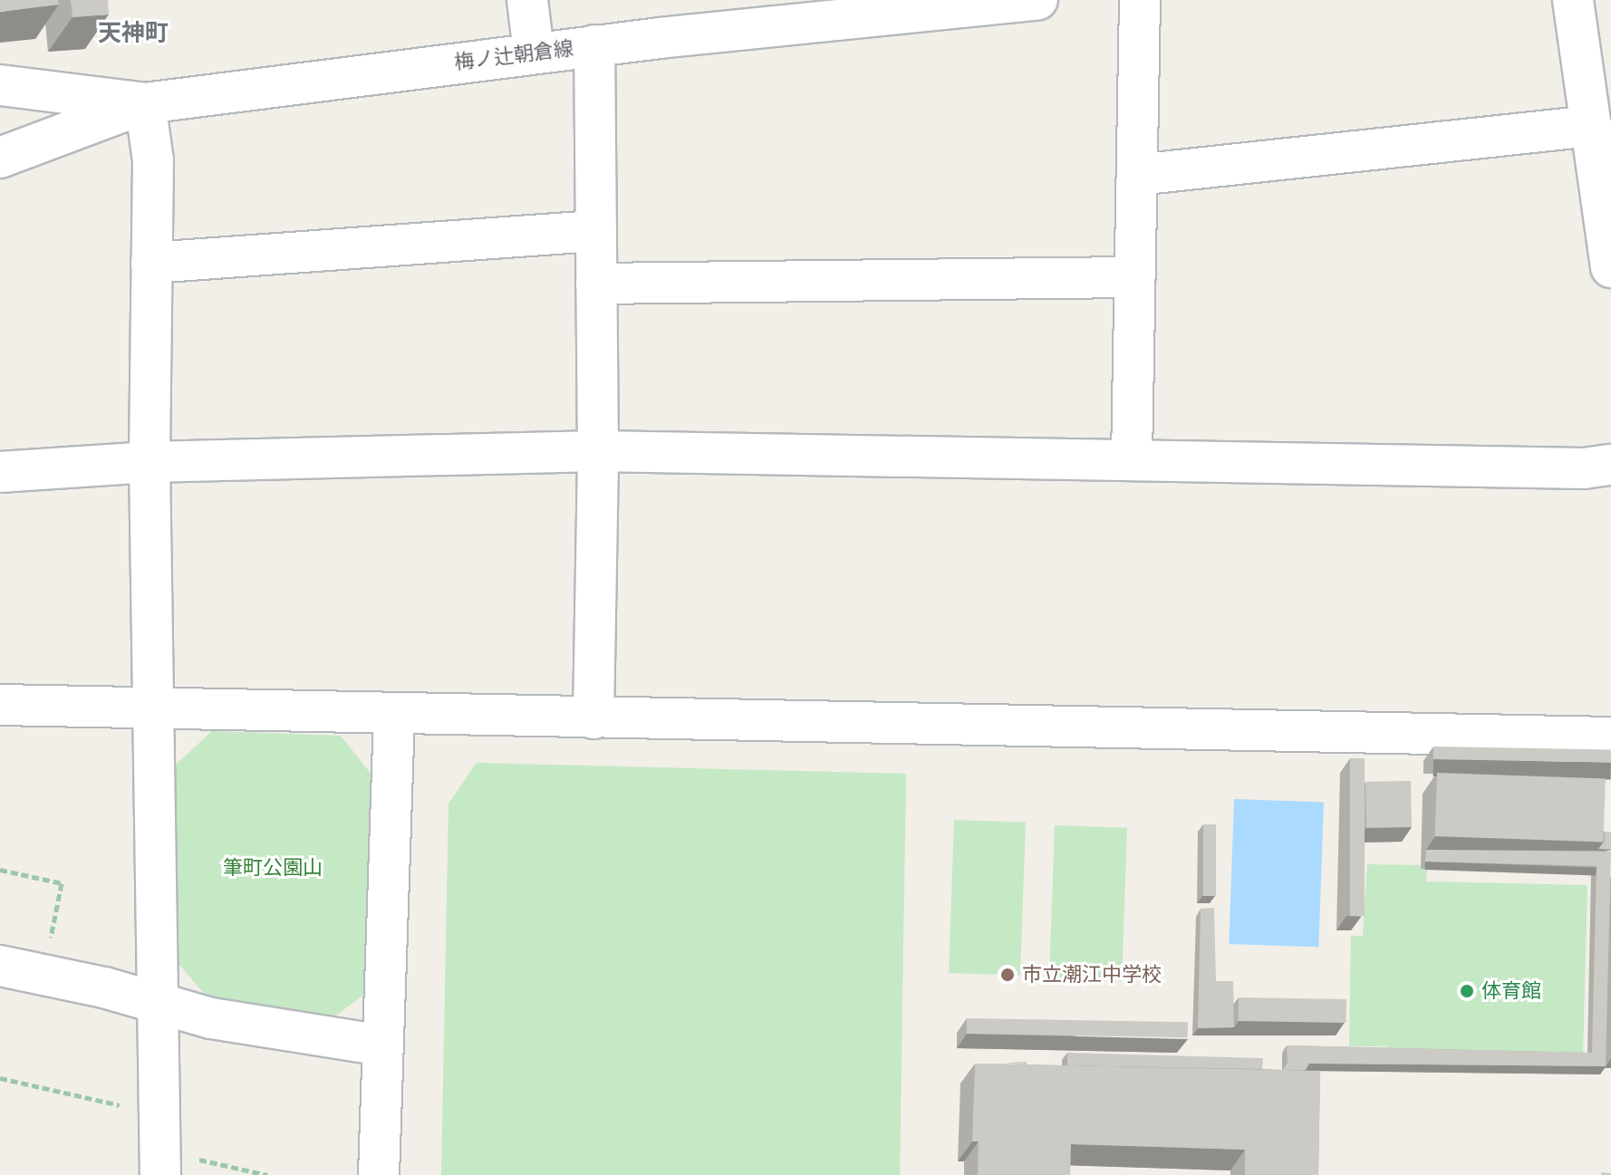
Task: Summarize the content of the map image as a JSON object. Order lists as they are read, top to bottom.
{
  "streets": {
    "street": ["梅ノ辻朝倉線"]
  },
  "districts": ["天神町"],
  "parks": ["筆町公園山"],
  "places": ["市立潮江中学校", "体育館"]
}
